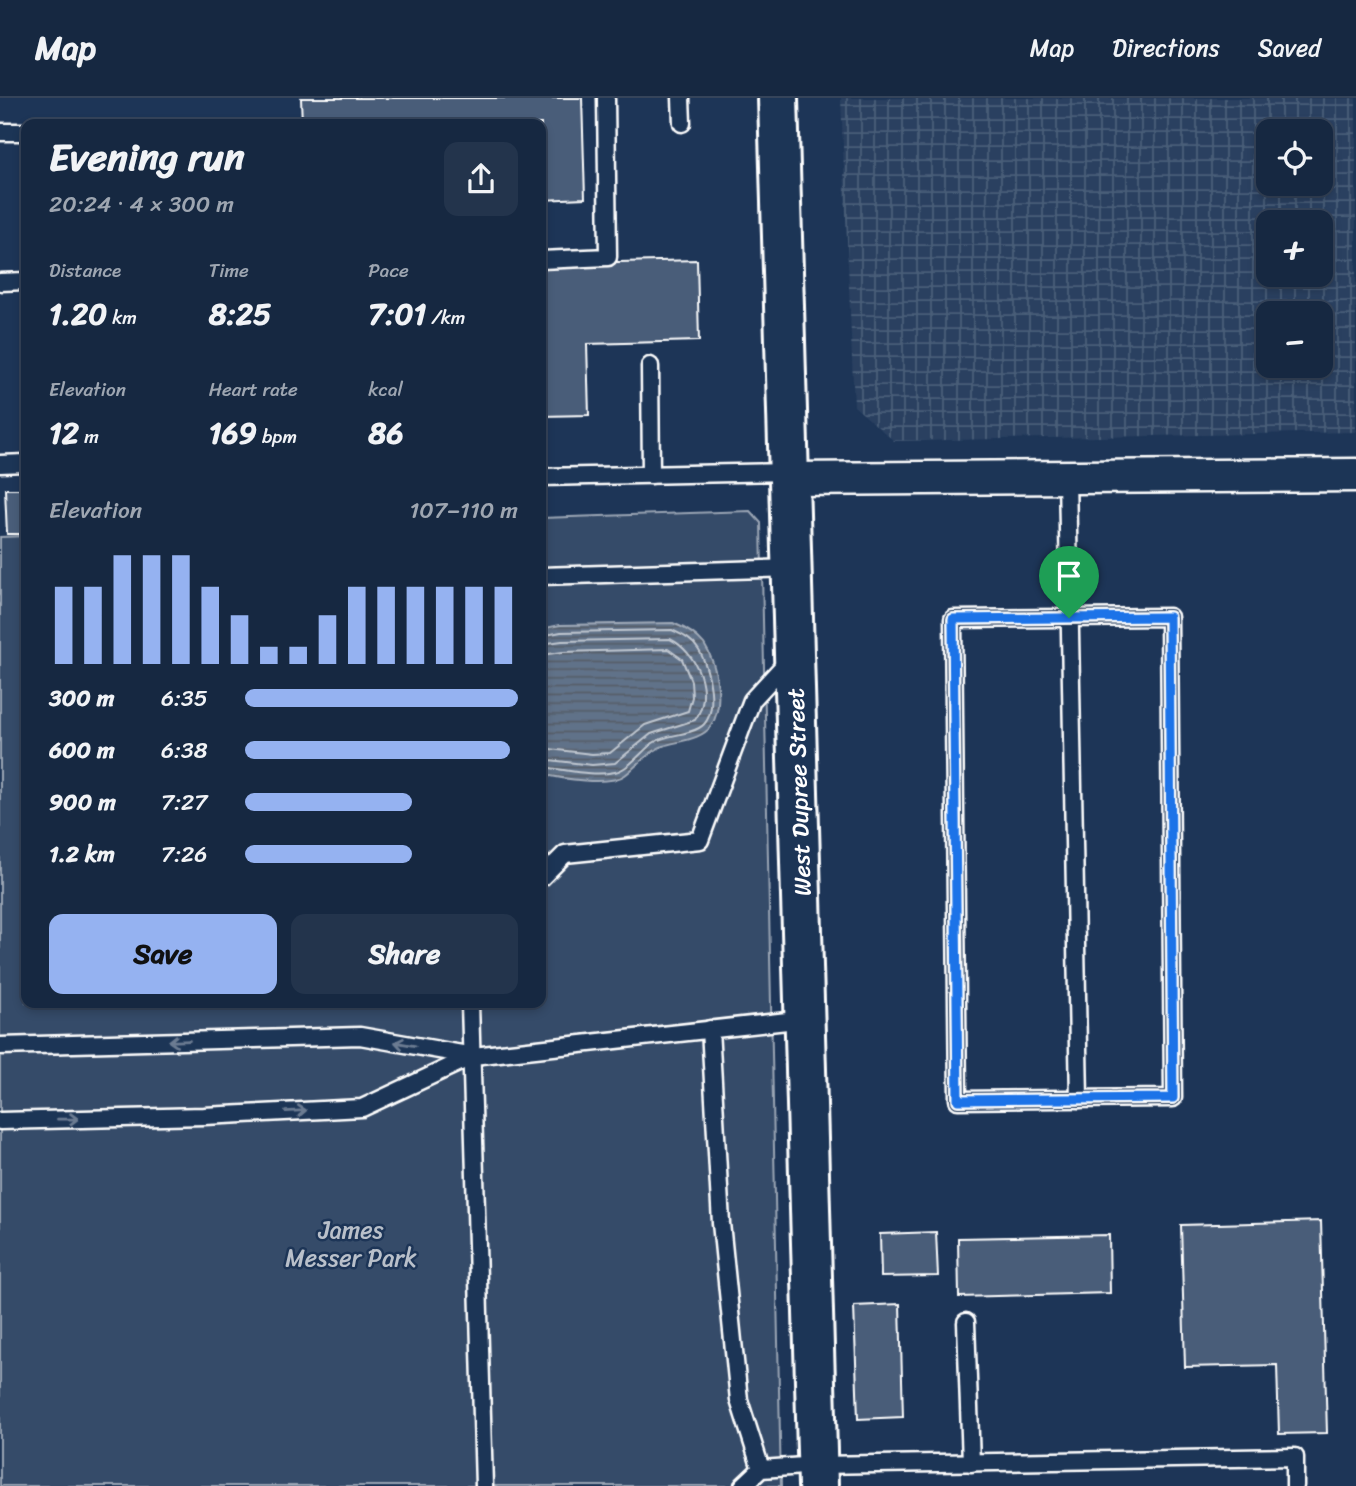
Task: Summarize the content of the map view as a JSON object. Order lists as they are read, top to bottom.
{
  "streets": {
    "street": ["West Dupree Street"]
  },
  "parks": ["James Messer Park"],
  "page": {
    "header": "Map",
    "nav": ["Map", "Directions", "Saved"],
    "map_buttons": ["+", "−"],
    "heading": ["Evening run", "20:24 · 4 × 300 m"],
    "stats": [
      ["Distance", "1.20 km"],
      ["Time", "8:25"],
      ["Pace", "7:01 /km"],
      ["Elevation", "12 m"],
      ["Heart rate", "169 bpm"],
      ["kcal", "86"]
    ],
    "chart": ["Elevation", "107–110 m"],
    "list": [
      {
        "name": "300 m",
        "note": "6:35"
      },
      {
        "name": "600 m",
        "note": "6:38"
      },
      {
        "name": "900 m",
        "note": "7:27"
      },
      {
        "name": "1.2 km",
        "note": "7:26"
      }
    ],
    "buttons": ["Save", "Share"]
  }
}
